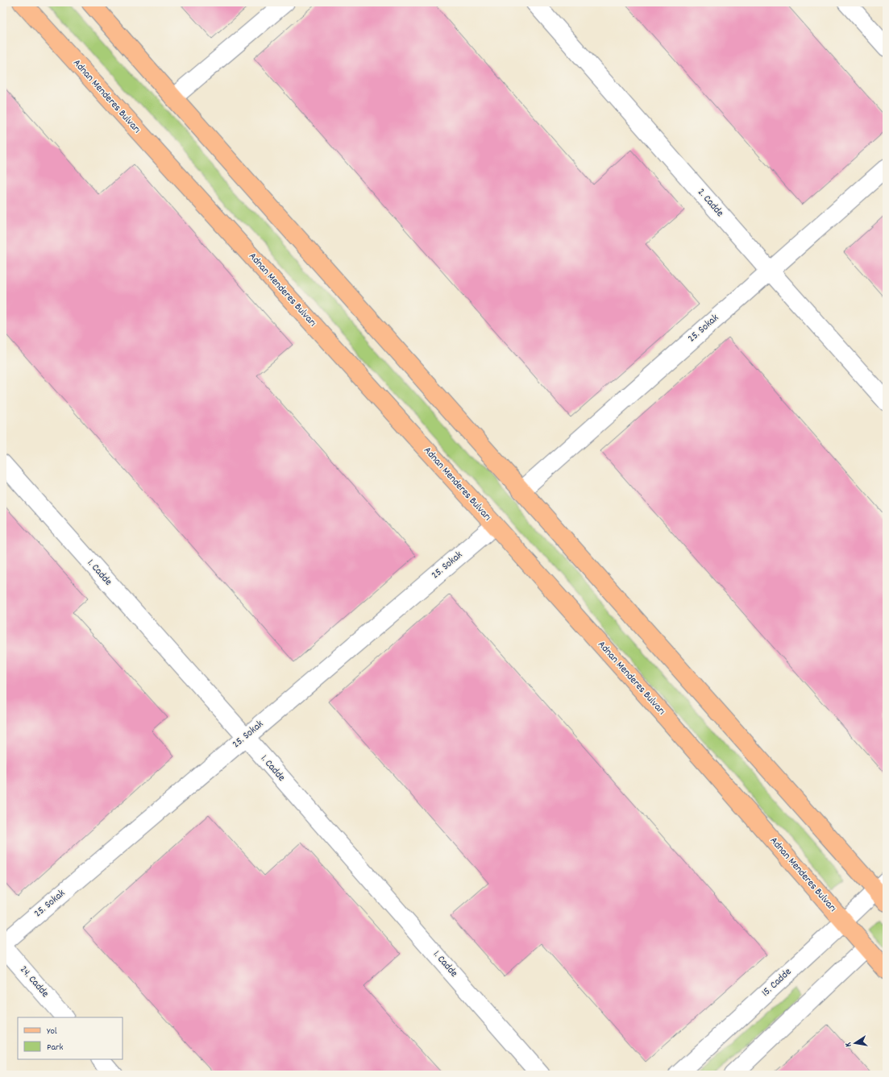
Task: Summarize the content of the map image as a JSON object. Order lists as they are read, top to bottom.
{
  "streets": {
    "main road": ["Adnan Menderes Bulvarı"],
    "street": [
      "2. Cadde",
      "25. Sokak",
      "1. Cadde",
      "24. Cadde",
      "15. Cadde"
    ]
  },
  "crossings": [
    ["Adnan Menderes Bulvarı", "25. Sokak"],
    ["Adnan Menderes Bulvarı", "15. Cadde"],
    ["2. Cadde", "25. Sokak"],
    ["25. Sokak", "1. Cadde"],
    ["25. Sokak", "24. Cadde"]
  ],
  "legend": ["Yol", "Park"],
  "north": "left"
}
